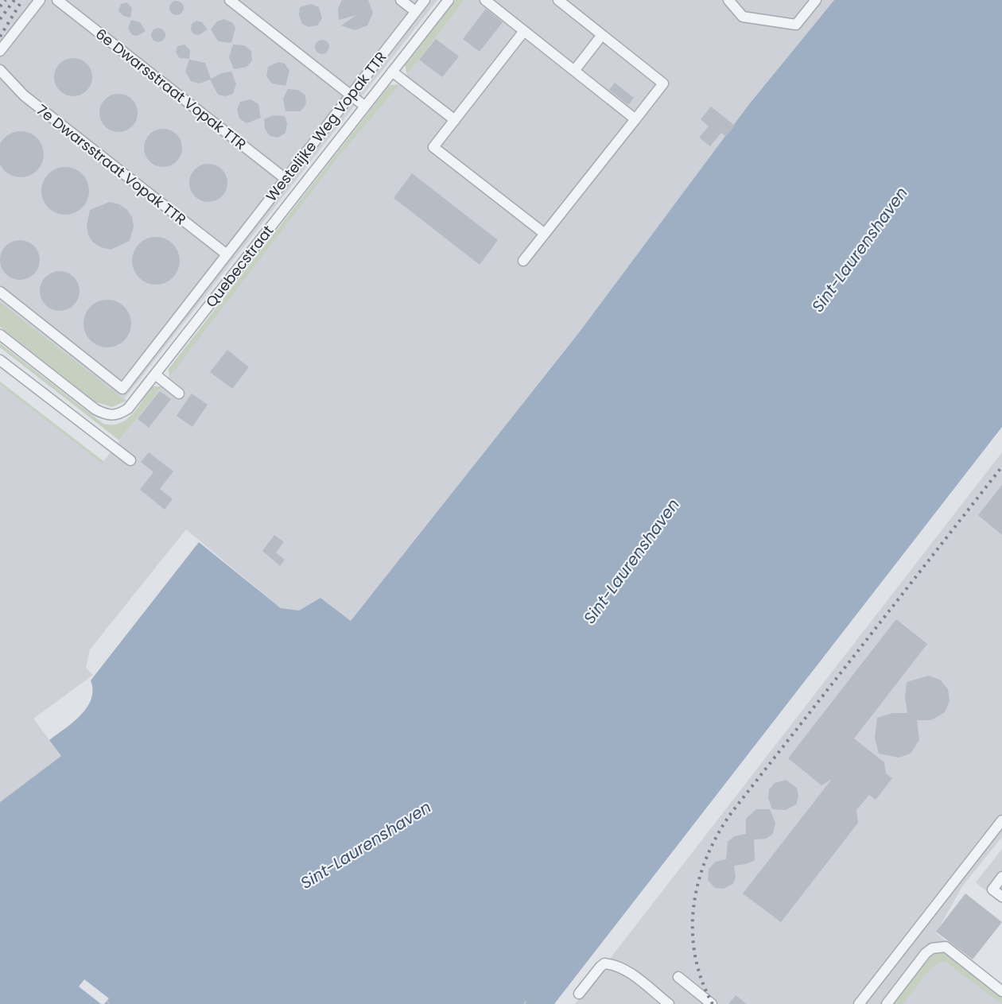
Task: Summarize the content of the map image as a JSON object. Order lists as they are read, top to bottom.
{
  "streets": {
    "street": [
      "6e Dwarsstraat Vopak TTR",
      "Westelijke Weg Vopak TTR",
      "7e Dwarsstraat Vopak TTR",
      "Quebecstraat"
    ]
  },
  "crossings": [
    ["6e Dwarsstraat Vopak TTR", "Westelijke Weg Vopak TTR"],
    ["Westelijke Weg Vopak TTR", "7e Dwarsstraat Vopak TTR"]
  ],
  "water": ["Sint-Laurenshaven"]
}
